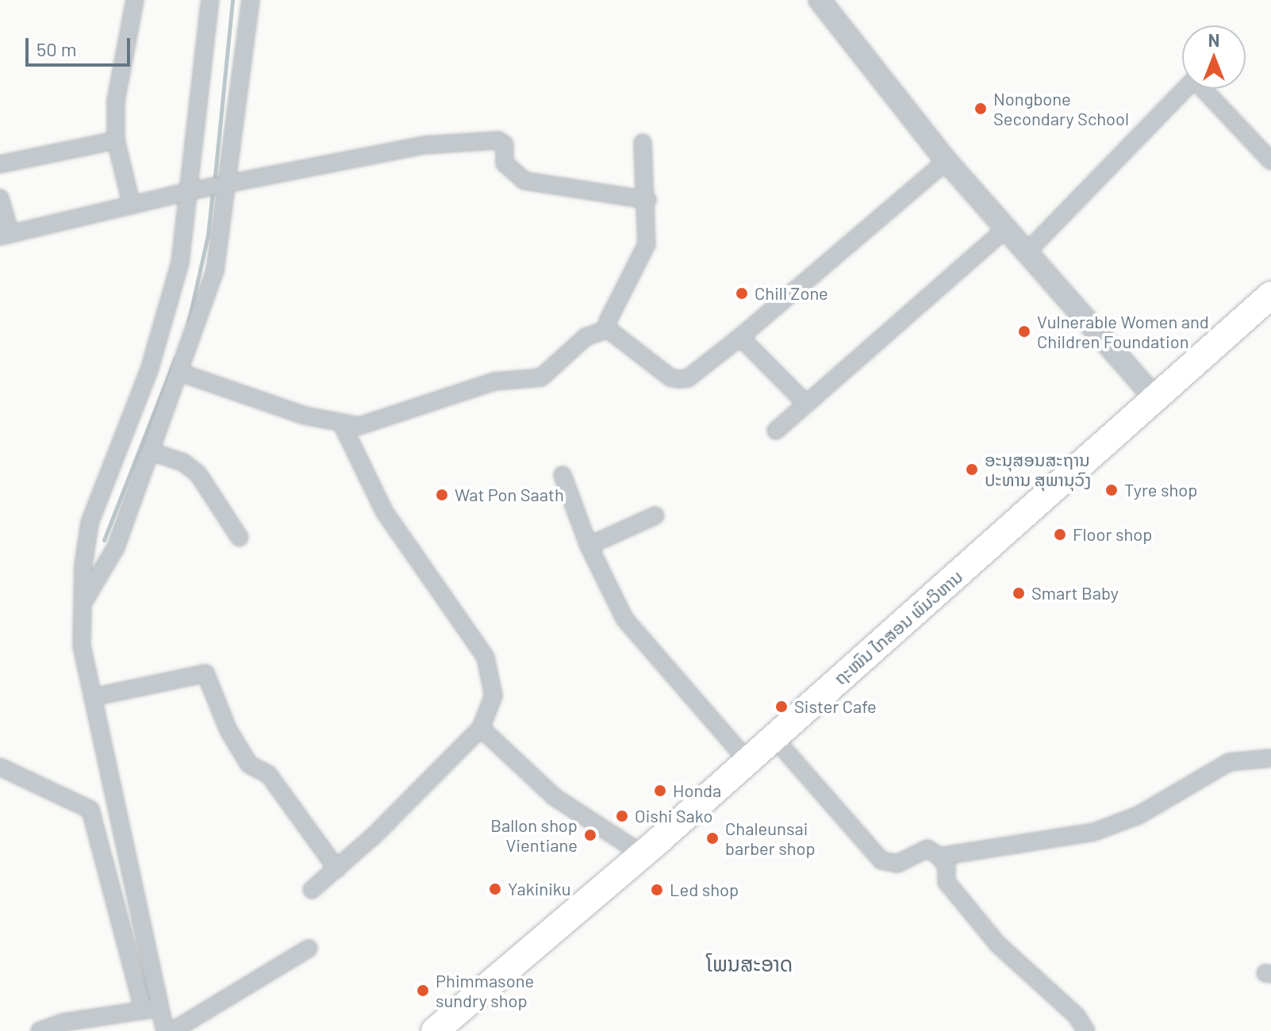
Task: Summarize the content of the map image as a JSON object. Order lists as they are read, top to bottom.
{
  "streets": {
    "highway": ["ຖະໜົນ ໄກສອນ ພົມວິຫານ"]
  },
  "districts": ["ໂພນສະອາດ"],
  "places": [
    "Nongbone Secondary School",
    "Chill Zone",
    "Vulnerable Women and Children Foundation",
    "ອະນຸສອນສະຖານ ປະທານ ສຸພານຸວົງ",
    "Tyre shop",
    "Wat Pon Saath",
    "Floor shop",
    "Smart Baby",
    "Sister Cafe",
    "Honda",
    "Oishi Sako",
    "Ballon shop Vientiane",
    "Chaleunsai barber shop",
    "Yakiniku",
    "Led shop",
    "Phimmasone sundry shop"
  ],
  "scale_bar": "50 m",
  "north": "top"
}
